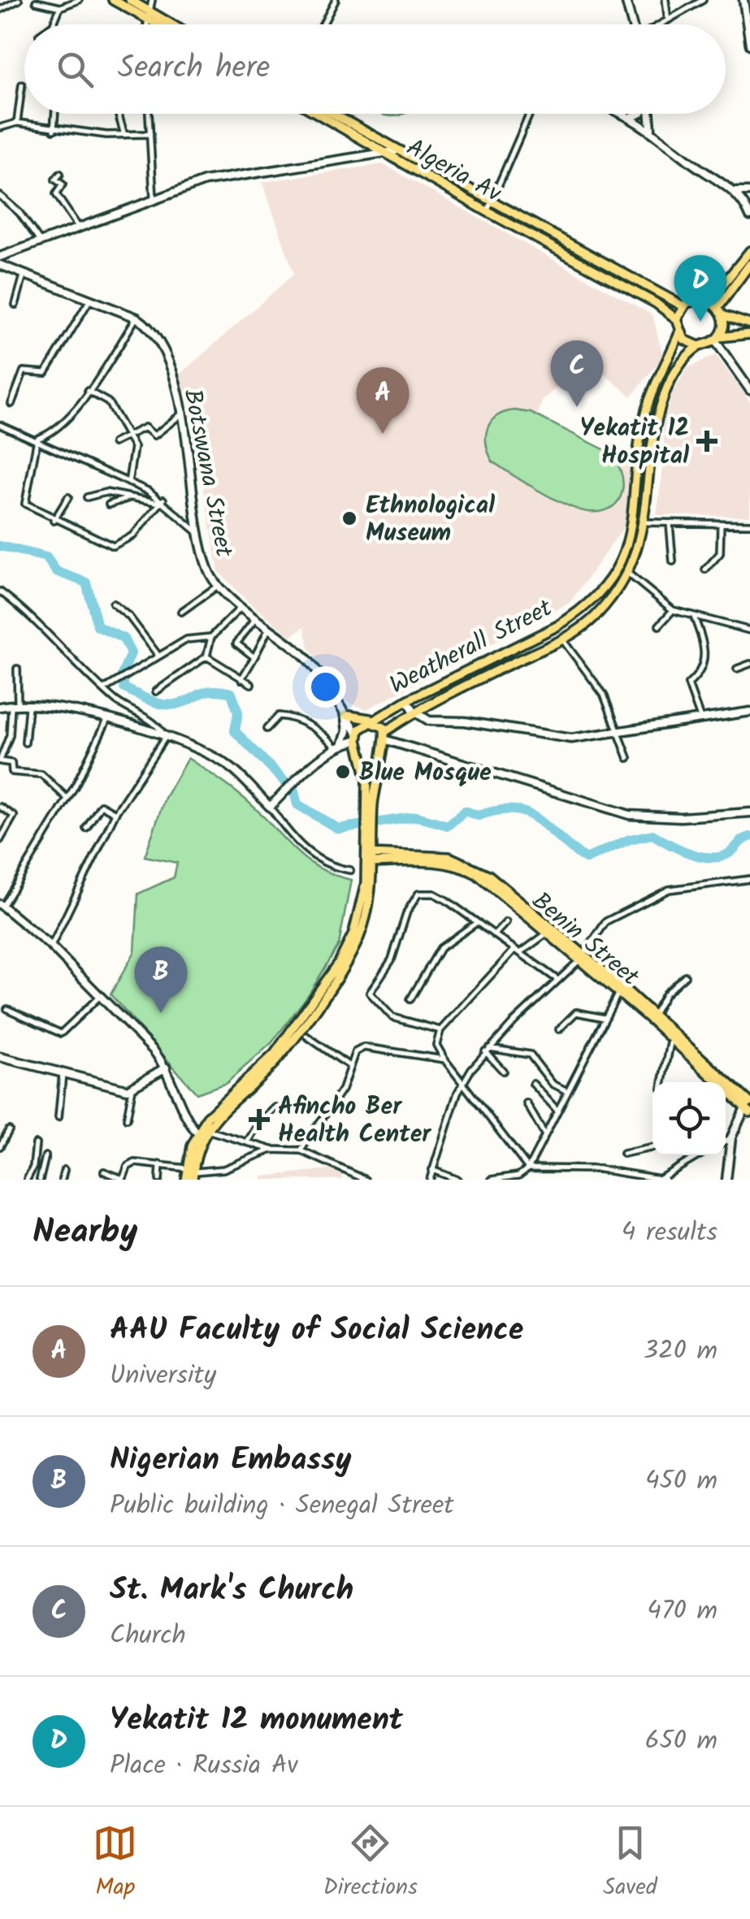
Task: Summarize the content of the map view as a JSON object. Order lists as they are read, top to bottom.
{
  "streets": {
    "main road": [
      "Algeria Av",
      "Botswana Street",
      "Weatherall Street",
      "Benin Street"
    ]
  },
  "crossings": [
    ["Botswana Street", "Weatherall Street"]
  ],
  "places": {
    "health": ["Yekatit 12 Hospital", "Afincho Ber Health Center"],
    "other": ["Ethnological Museum", "Blue Mosque"]
  },
  "page": {
    "search": "Search here",
    "pins": [
      "D",
      "C",
      "A",
      "B"
    ],
    "heading": ["Nearby", "4 results"],
    "list": [
      {
        "mark": "A",
        "name": "AAU Faculty of Social Science",
        "note": "University",
        "value": "320 m"
      },
      {
        "mark": "B",
        "name": "Nigerian Embassy",
        "note": "Public building · Senegal Street",
        "value": "450 m"
      },
      {
        "mark": "C",
        "name": "St. Mark's Church",
        "note": "Church",
        "value": "470 m"
      },
      {
        "mark": "D",
        "name": "Yekatit 12 monument",
        "note": "Place · Russia Av",
        "value": "650 m"
      }
    ],
    "nav": ["Map", "Directions", "Saved"]
  }
}
